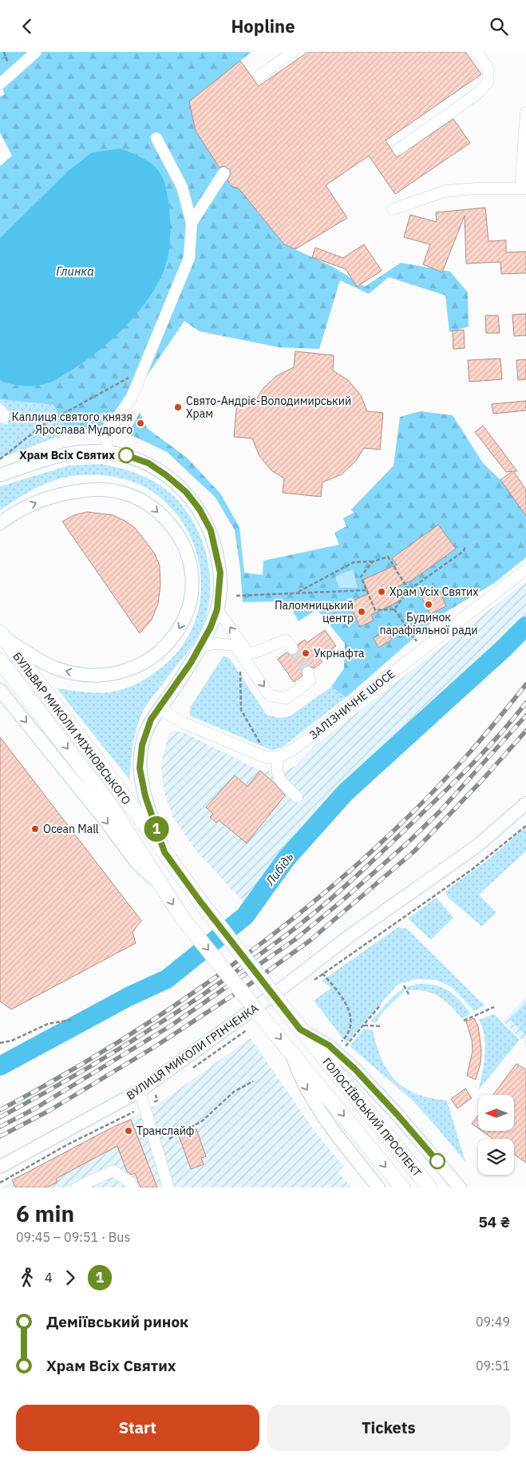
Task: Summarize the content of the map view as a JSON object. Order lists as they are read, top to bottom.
{
  "streets": {
    "highway": ["БУЛЬВАР МИКОЛИ МІХНОВСЬКОГО", "ГОЛОСІЇВСЬКИЙ ПРОСПЕКТ"],
    "main road": ["ВУЛИЦЯ МИКОЛИ ГРІНЧЕНКА"],
    "street": ["ЗАЛІЗНИЧНЕ ШОСЕ"]
  },
  "crossings": [
    ["БУЛЬВАР МИКОЛИ МІХНОВСЬКОГО", "ГОЛОСІЇВСЬКИЙ ПРОСПЕКТ"]
  ],
  "water": ["Глинка", "Либідь"],
  "places": [
    "Свято-Андріє-Володимирський Храм",
    "Каплиця святого князя Ярослава Мудрого",
    "Храм Всіх Святих",
    "Храм Усіх Святих",
    "Будинок парафіяльної ради",
    "Паломницький центр",
    "Укрнафта",
    "Ocean Mall",
    "Транслайф"
  ],
  "lines": ["bus line 1"],
  "north": "left",
  "page": {
    "header": "Hopline",
    "on_map": "1",
    "heading": ["6 min", "09:45 – 09:51 · Bus", "54 ₴"],
    "legs": ["4", "1"],
    "list": [
      {
        "name": "Деміївський ринок",
        "value": "09:49"
      },
      {
        "name": "Храм Всіх Святих",
        "value": "09:51"
      }
    ],
    "buttons": ["Start", "Tickets"]
  }
}
